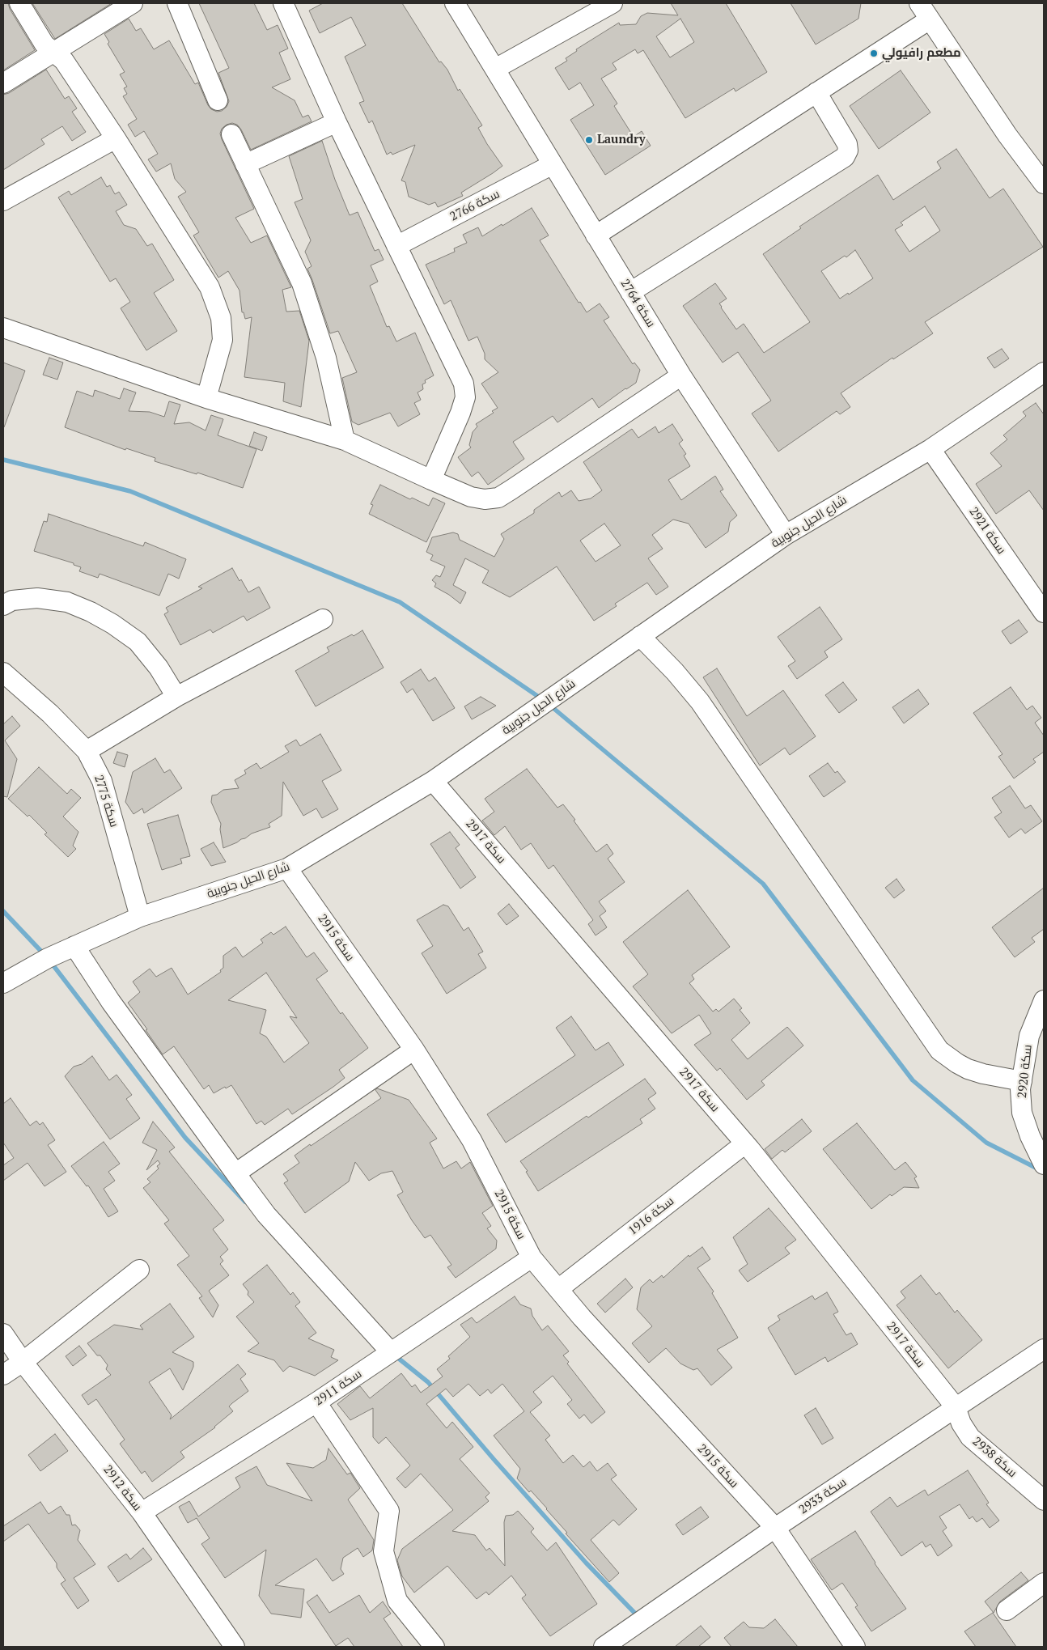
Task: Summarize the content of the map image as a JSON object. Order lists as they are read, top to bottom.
{
  "streets": {
    "street": [
      "سكة 2766",
      "سكة 2764",
      "شارع الحيل جنوبية",
      "سكة 2921",
      "سكة 2775",
      "سكة 2917",
      "سكة 2915",
      "سكة 2920",
      "سكة 1916",
      "سكة 2911",
      "سكة 2938",
      "سكة 2912",
      "سكة 2933"
    ]
  },
  "crossings": [
    ["سكة 2766", "سكة 2764"],
    ["سكة 2764", "شارع الحيل جنوبية"],
    ["شارع الحيل جنوبية", "سكة 2921"],
    ["شارع الحيل جنوبية", "سكة 2775"],
    ["شارع الحيل جنوبية", "سكة 2917"],
    ["شارع الحيل جنوبية", "سكة 2915"],
    ["سكة 2917", "سكة 1916"],
    ["سكة 2917", "سكة 2938"],
    ["سكة 2917", "سكة 2933"],
    ["سكة 2915", "سكة 1916"],
    ["سكة 2915", "سكة 2911"],
    ["سكة 2915", "سكة 2933"],
    ["سكة 2911", "سكة 2912"],
    ["سكة 2938", "سكة 2933"]
  ],
  "places": ["مطعم رافيولي", "Laundry"]
}
